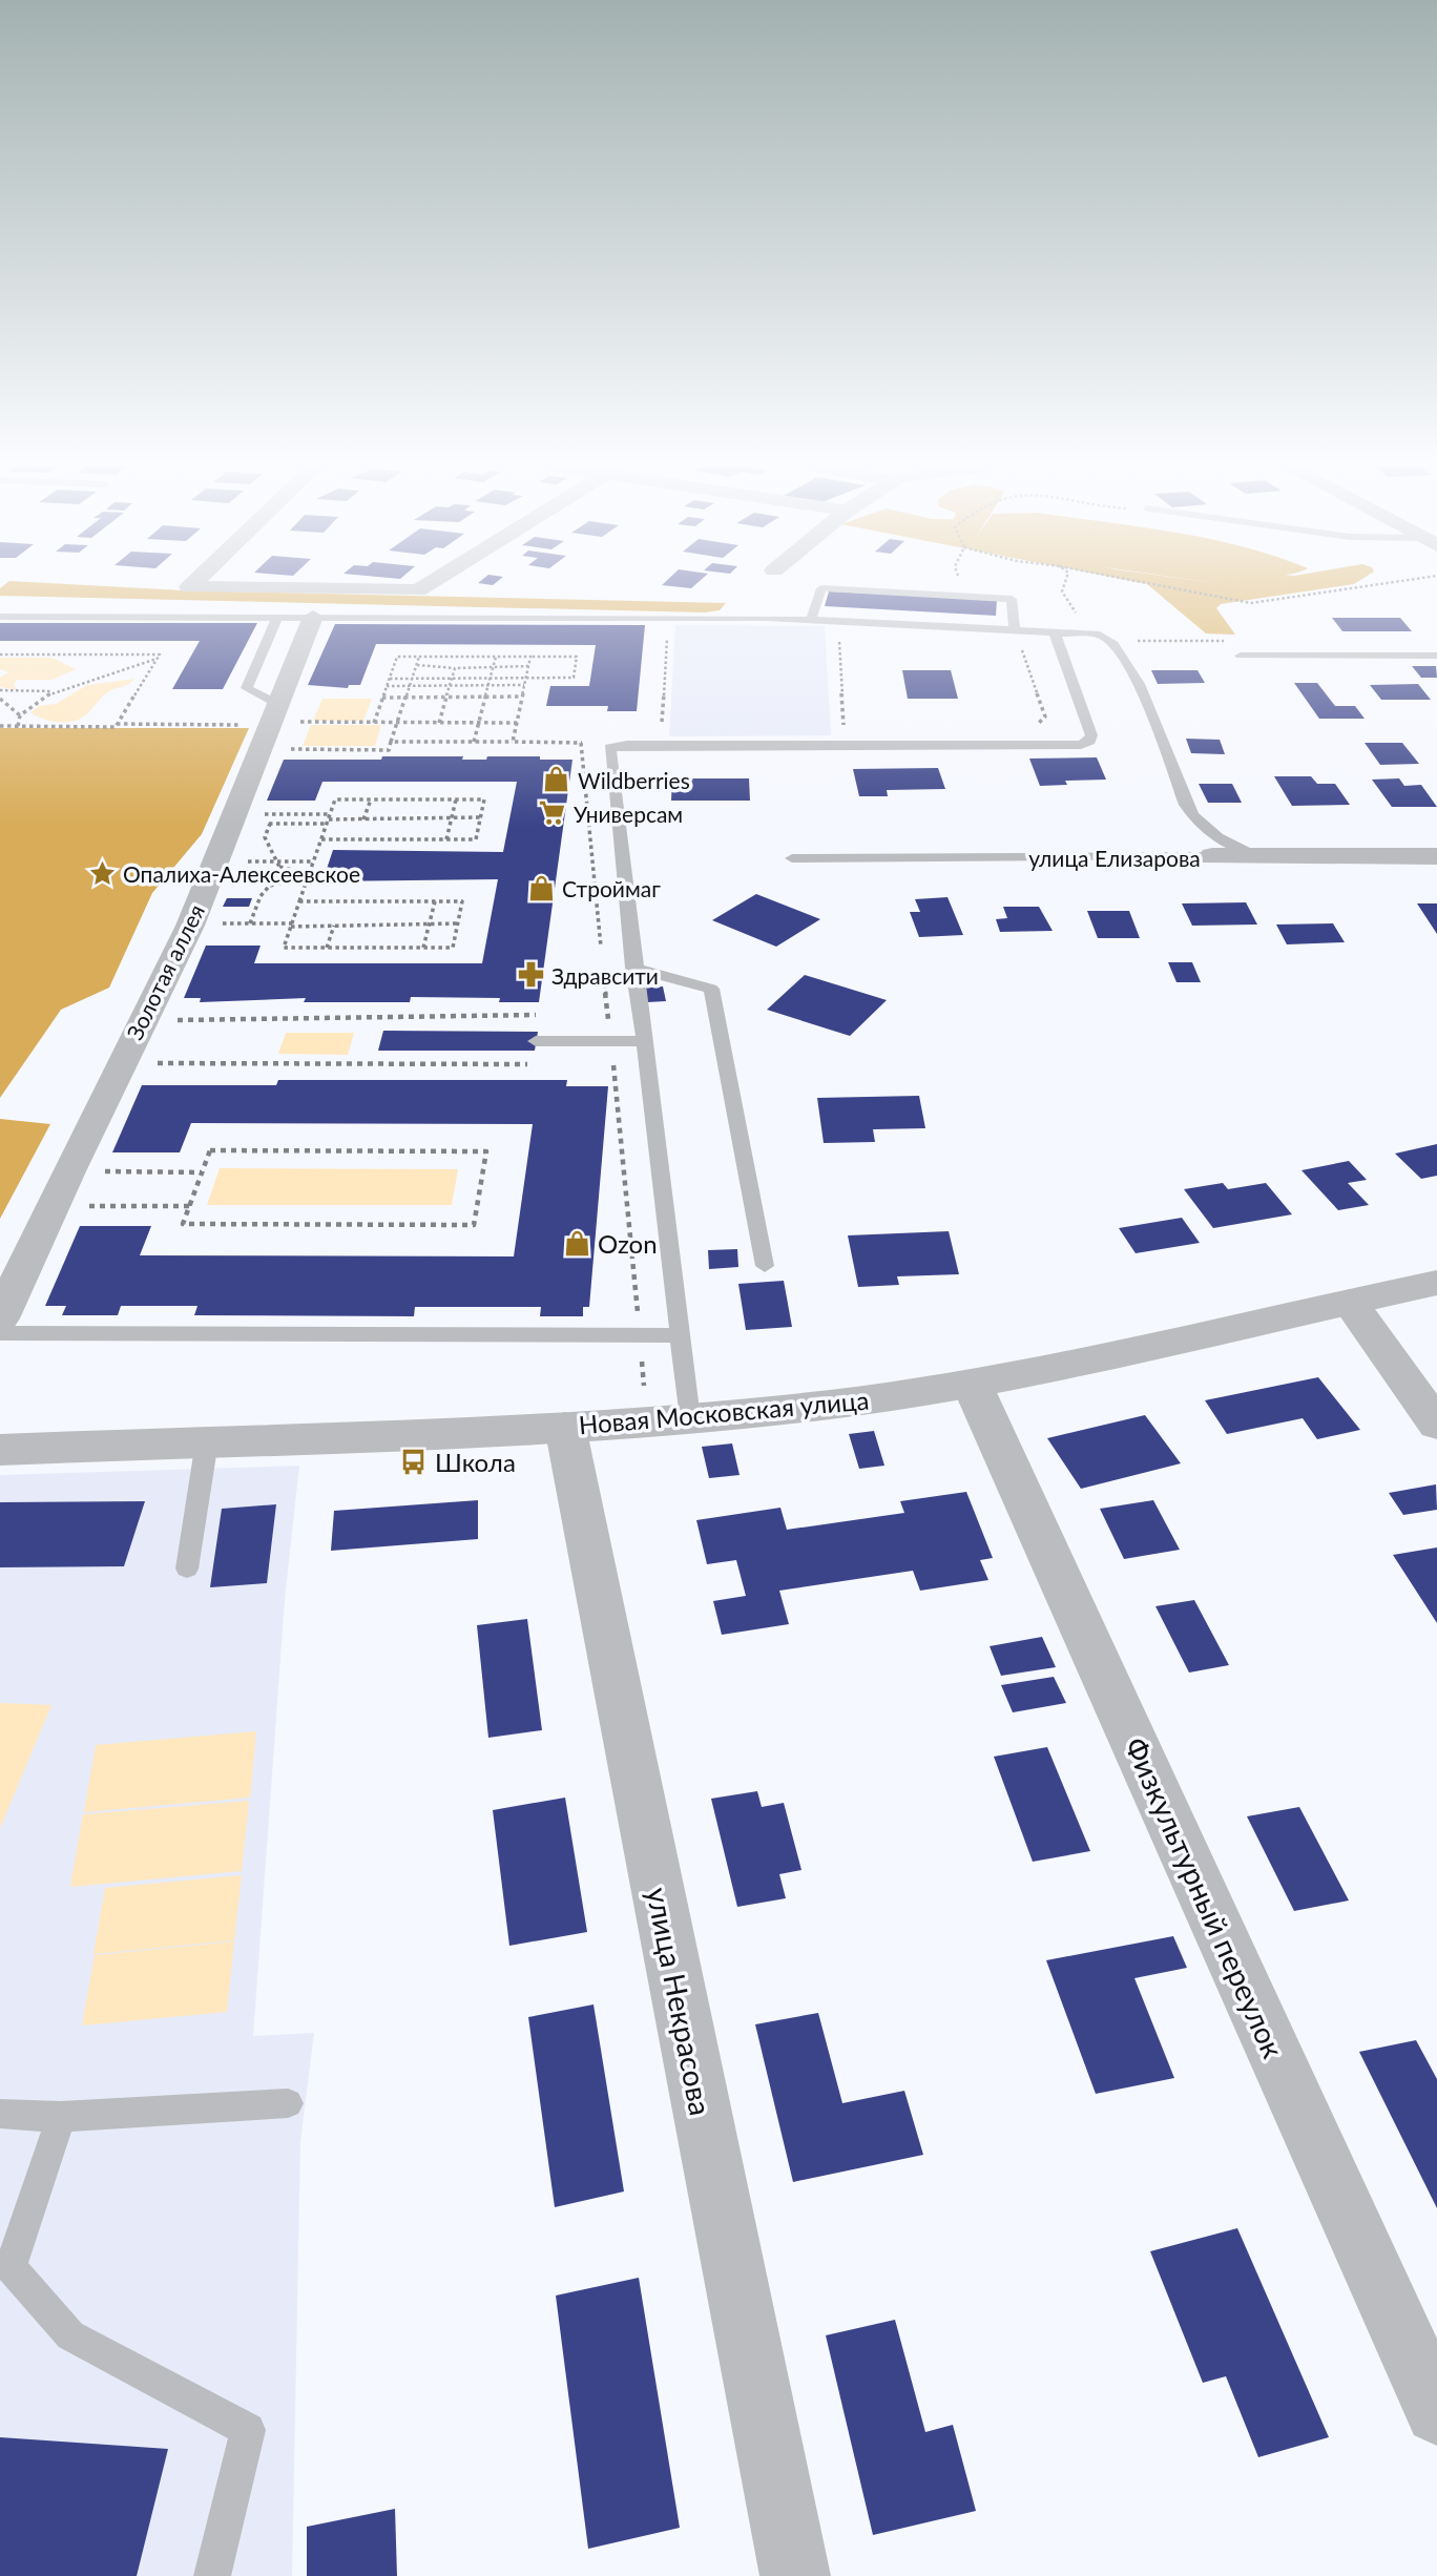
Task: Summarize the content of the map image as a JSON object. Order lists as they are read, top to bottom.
{
  "streets": {
    "street": [
      "улица Елизарова",
      "Золотая аллея",
      "Новая Московская улица",
      "Физкультурный переулок",
      "улица Некрасова"
    ]
  },
  "crossings": [
    ["Новая Московская улица", "Физкультурный переулок"],
    ["Новая Московская улица", "улица Некрасова"]
  ],
  "places": {
    "shop": ["Wildberries", "Строймаг", "Ozon"],
    "supermarket": ["Универсам"],
    "place": ["Опалиха-Алексеевское"],
    "pharmacy": ["Здравсити"],
    "bus stop": ["Школа"]
  }
}
